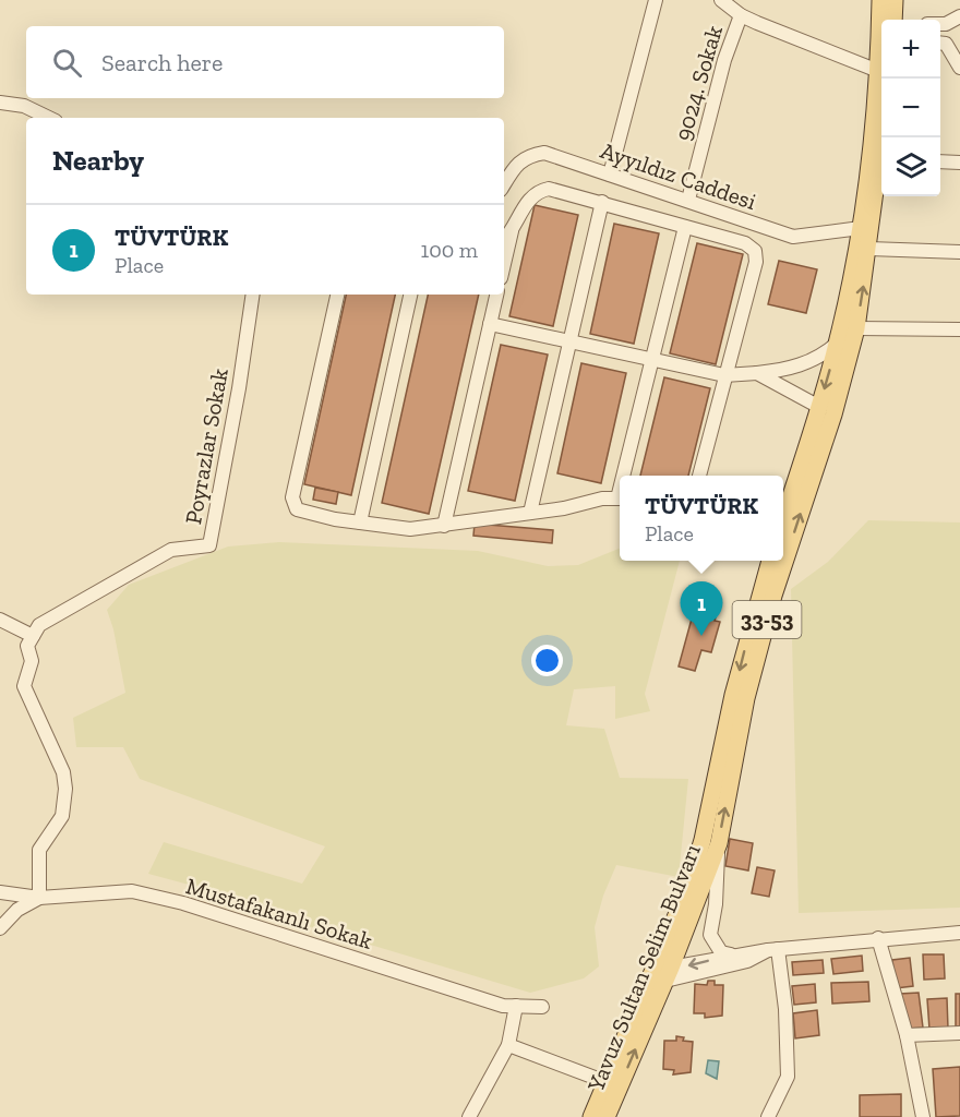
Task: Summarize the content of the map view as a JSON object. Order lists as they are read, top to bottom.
{
  "streets": {
    "main road": ["33-53", "Yavuz Sultan Selim Bulvarı"],
    "street": [
      "9024. Sokak",
      "Ayyıldız Caddesi",
      "Poyrazlar Sokak",
      "Mustafakanlı Sokak"
    ]
  },
  "crossings": [
    ["9024. Sokak", "Ayyıldız Caddesi"]
  ],
  "page": {
    "map_buttons": ["+", "−"],
    "search": "Search here",
    "heading": "Nearby",
    "list": [
      {
        "mark": "1",
        "name": "TÜVTÜRK",
        "note": "Place",
        "value": "100 m"
      }
    ],
    "popup": ["TÜVTÜRK", "Place"],
    "pins": "1"
  }
}
